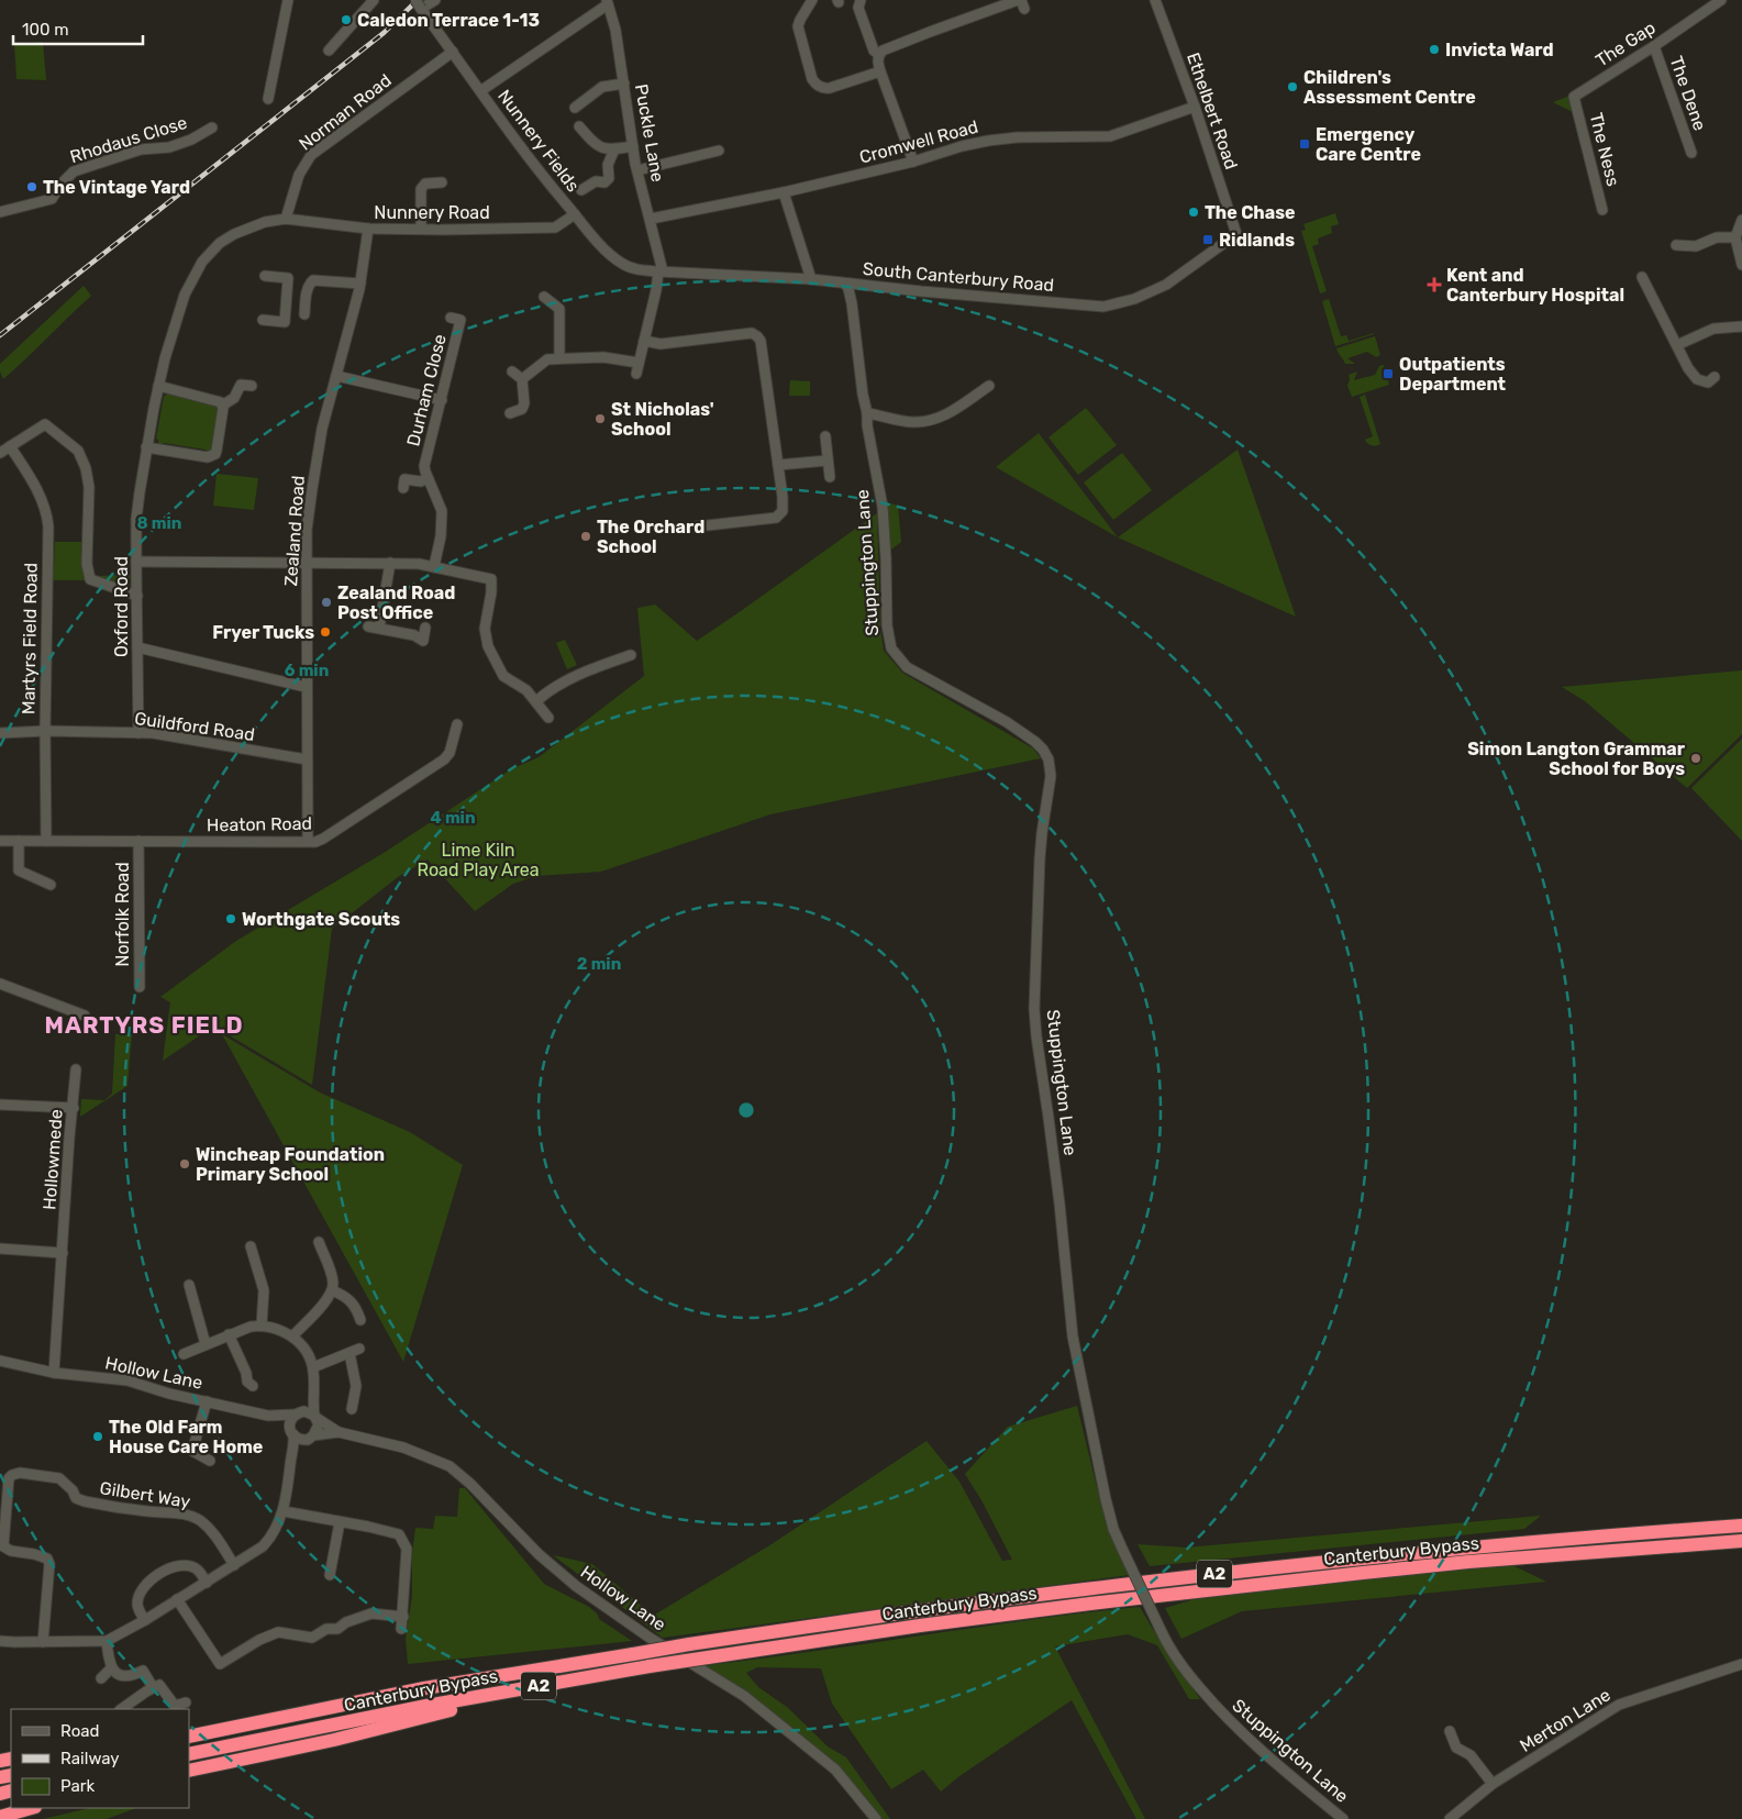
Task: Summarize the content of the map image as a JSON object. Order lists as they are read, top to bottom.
{
  "streets": {
    "highway": ["Canterbury Bypass", "A2"],
    "street": [
      "The Gap",
      "The Dene",
      "Ethelbert Road",
      "Norman Road",
      "Puckle Lane",
      "Rhodaus Close",
      "Nunnery Fields",
      "Cromwell Road",
      "The Ness",
      "Nunnery Road",
      "South Canterbury Road",
      "Durham Close",
      "Zealand Road",
      "Stuppington Lane",
      "Oxford Road",
      "Martyrs Field Road",
      "Guildford Road",
      "Heaton Road",
      "Norfolk Road",
      "Hollowmede",
      "Hollow Lane",
      "Gilbert Way",
      "Merton Lane"
    ]
  },
  "crossings": [
    ["The Gap", "The Dene"],
    ["The Gap", "The Ness"],
    ["Ethelbert Road", "Cromwell Road"],
    ["Ethelbert Road", "South Canterbury Road"],
    ["Norman Road", "Nunnery Fields"],
    ["Norman Road", "Nunnery Road"],
    ["Norman Road", "Oxford Road"],
    ["Puckle Lane", "Nunnery Fields"],
    ["Puckle Lane", "Cromwell Road"],
    ["Puckle Lane", "South Canterbury Road"],
    ["Nunnery Fields", "Nunnery Road"],
    ["Nunnery Fields", "South Canterbury Road"],
    ["Nunnery Road", "Zealand Road"],
    ["Nunnery Road", "Oxford Road"],
    ["South Canterbury Road", "Stuppington Lane"],
    ["Zealand Road", "Guildford Road"],
    ["Zealand Road", "Heaton Road"],
    ["Oxford Road", "Guildford Road"],
    ["Martyrs Field Road", "Guildford Road"],
    ["Martyrs Field Road", "Heaton Road"],
    ["Heaton Road", "Norfolk Road"],
    ["Hollowmede", "Hollow Lane"],
    ["Canterbury Bypass", "A2"]
  ],
  "districts": ["MARTYRS FIELD"],
  "parks": ["Lime Kiln Road Play Area"],
  "places": {
    "other": [
      "Caledon Terrace 1-13",
      "Invicta Ward",
      "Children's Assessment Centre",
      "The Vintage Yard",
      "The Chase",
      "St Nicholas' School",
      "The Orchard School",
      "Zealand Road Post Office",
      "Fryer Tucks",
      "Simon Langton Grammar School for Boys",
      "Worthgate Scouts",
      "Wincheap Foundation Primary School",
      "The Old Farm House Care Home"
    ],
    "transit": ["Emergency Care Centre", "Ridlands", "Outpatients Department"],
    "health": ["Kent and Canterbury Hospital"]
  },
  "legend": ["Road", "Railway", "Park"],
  "scale_bar": "100 m",
  "rings": [
    "8 min",
    "6 min",
    "4 min",
    "2 min"
  ]
}
